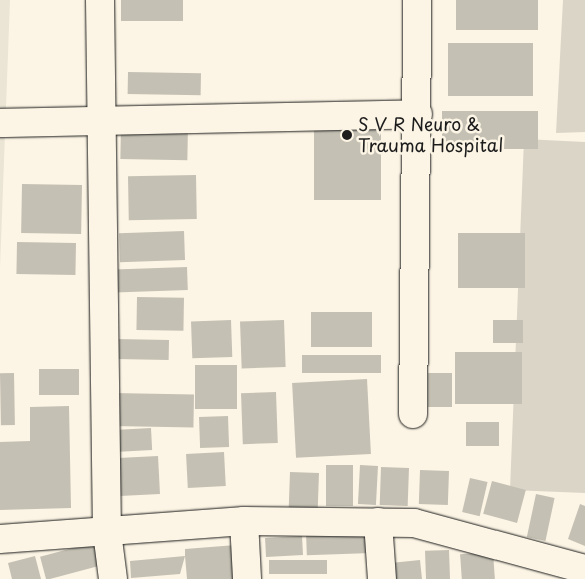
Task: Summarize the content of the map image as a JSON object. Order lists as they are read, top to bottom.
{
  "places": ["S V R Neuro & Trauma Hospital"]
}
